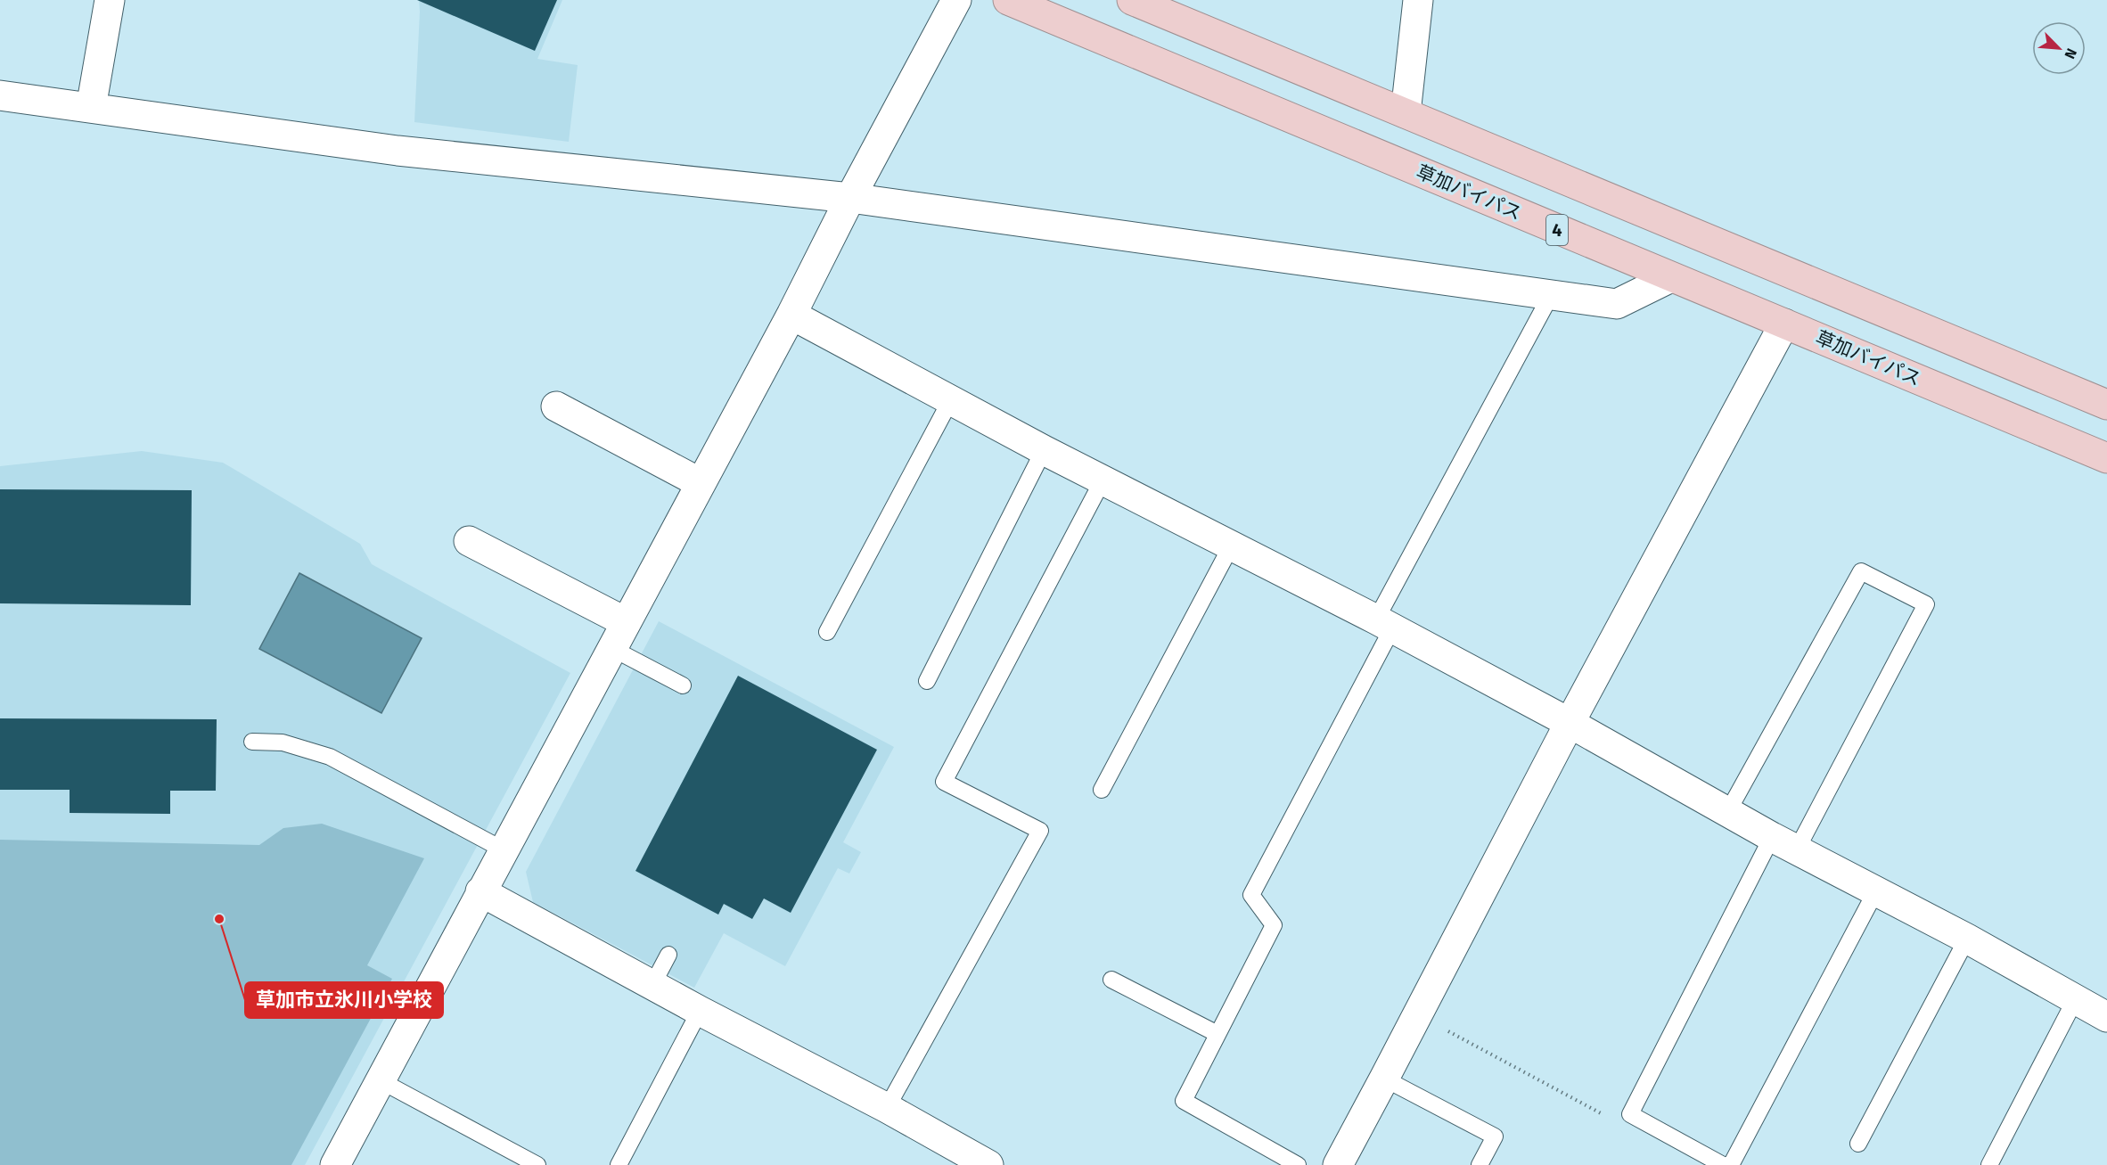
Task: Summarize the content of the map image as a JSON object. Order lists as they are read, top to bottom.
{
  "streets": {
    "highway": ["草加バイパス", "4"]
  },
  "places": ["草加市立氷川小学校"],
  "north": "bottom right"
}
